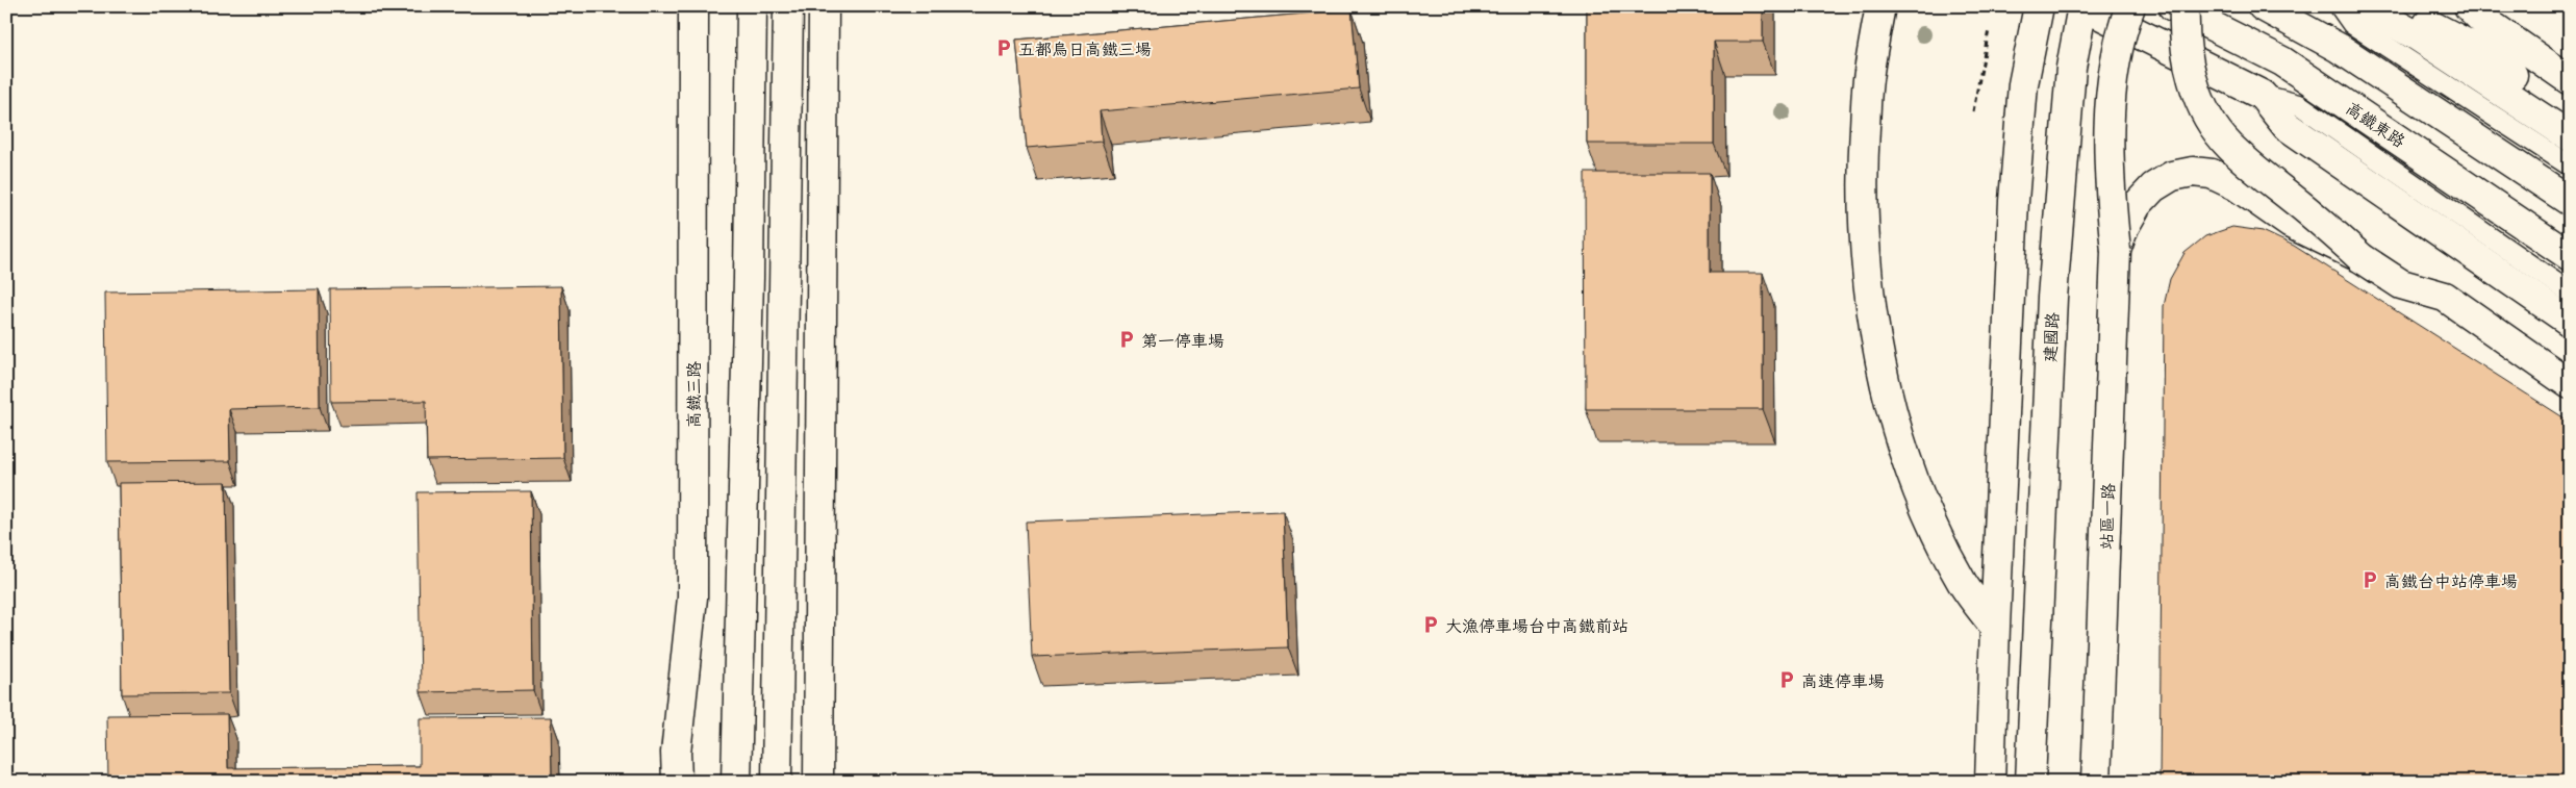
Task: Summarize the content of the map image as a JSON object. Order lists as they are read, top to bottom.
{
  "streets": {
    "street": [
      "高鐵東路",
      "建國路",
      "高鐵三路",
      "站區一路"
    ]
  },
  "places": {
    "parking": [
      "五都烏日高鐵三場",
      "第一停車場",
      "高鐵台中站停車場",
      "大漁停車場台中高鐵前站",
      "高速停車場"
    ]
  }
}
